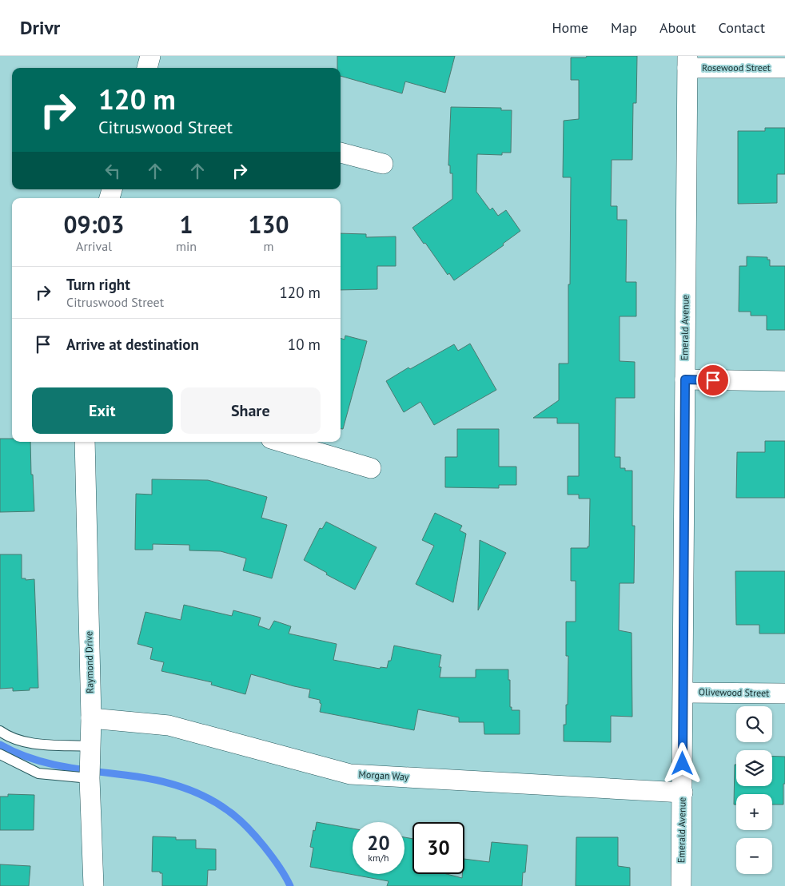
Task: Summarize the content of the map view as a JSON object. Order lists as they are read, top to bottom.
{
  "streets": {
    "street": [
      "Rosewood Street",
      "Emerald Avenue",
      "Raymond Drive",
      "Olivewood Street",
      "Morgan Way"
    ]
  },
  "crossings": [
    ["Rosewood Street", "Emerald Avenue"],
    ["Emerald Avenue", "Olivewood Street"],
    ["Emerald Avenue", "Morgan Way"],
    ["Raymond Drive", "Morgan Way"]
  ],
  "page": {
    "header": "Drivr",
    "nav": [
      "Home",
      "Map",
      "About",
      "Contact"
    ],
    "turn": ["120 m", "Citruswood Street"],
    "eta": [
      "09:03",
      "Arrival",
      "1",
      "min",
      "130",
      "m"
    ],
    "list": [
      {
        "name": "Turn right",
        "note": "Citruswood Street",
        "value": "120 m"
      },
      {
        "name": "Arrive at destination",
        "value": "10 m"
      }
    ],
    "buttons": ["Exit", "Share"],
    "map_buttons": ["+", "−"],
    "speed": "20 km/h",
    "limit": "30"
  }
}
